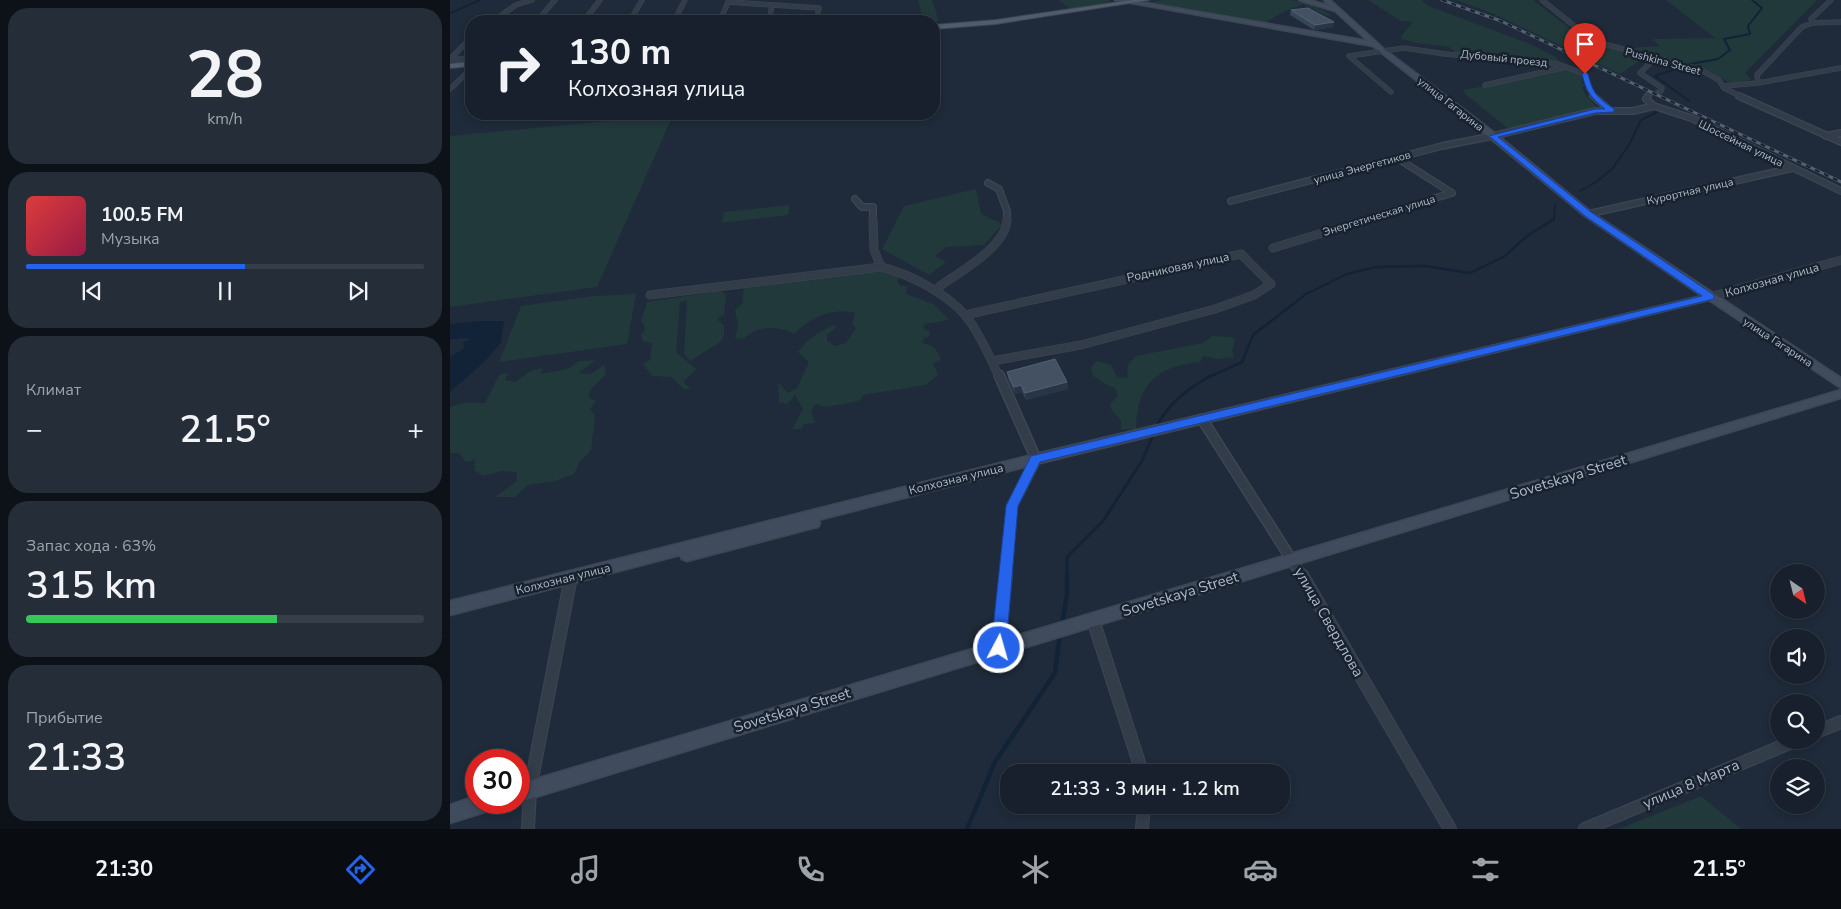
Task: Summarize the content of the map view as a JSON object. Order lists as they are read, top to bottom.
{
  "streets": {
    "street": [
      "Дубовый проезд",
      "Pushkina Street",
      "улица Гагарина",
      "Шоссейная улица",
      "улица Энергетиков",
      "Курортная улица",
      "Энергетическая улица",
      "Родниковая улица",
      "Колхозная улица",
      "Sovetskaya Street",
      "улица Свердлова",
      "улица 8 Марта"
    ]
  },
  "crossings": [
    ["Дубовый проезд", "улица Гагарина"],
    ["улица Гагарина", "улица Энергетиков"],
    ["улица Гагарина", "Курортная улица"],
    ["улица Гагарина", "Колхозная улица"],
    ["Шоссейная улица", "улица Энергетиков"],
    ["Шоссейная улица", "Курортная улица"],
    ["улица Энергетиков", "Энергетическая улица"],
    ["Колхозная улица", "улица Свердлова"],
    ["Sovetskaya Street", "улица Свердлова"]
  ],
  "north": "bottom right",
  "page": {
    "tile": [
      ["28", "km/h"],
      "Климат",
      ["Запас хода · 63%", "315 km"],
      ["Прибытие", "21:33"]
    ],
    "turn": ["130 m", "Колхозная улица"],
    "song": ["100.5 FM", "Музыка"],
    "heat": ["−", "21.5°", "+"],
    "limit": "30",
    "trip": "21:33 · 3 мин · 1.2 km",
    "tabs": ["21:30", "21.5°"]
  }
}
